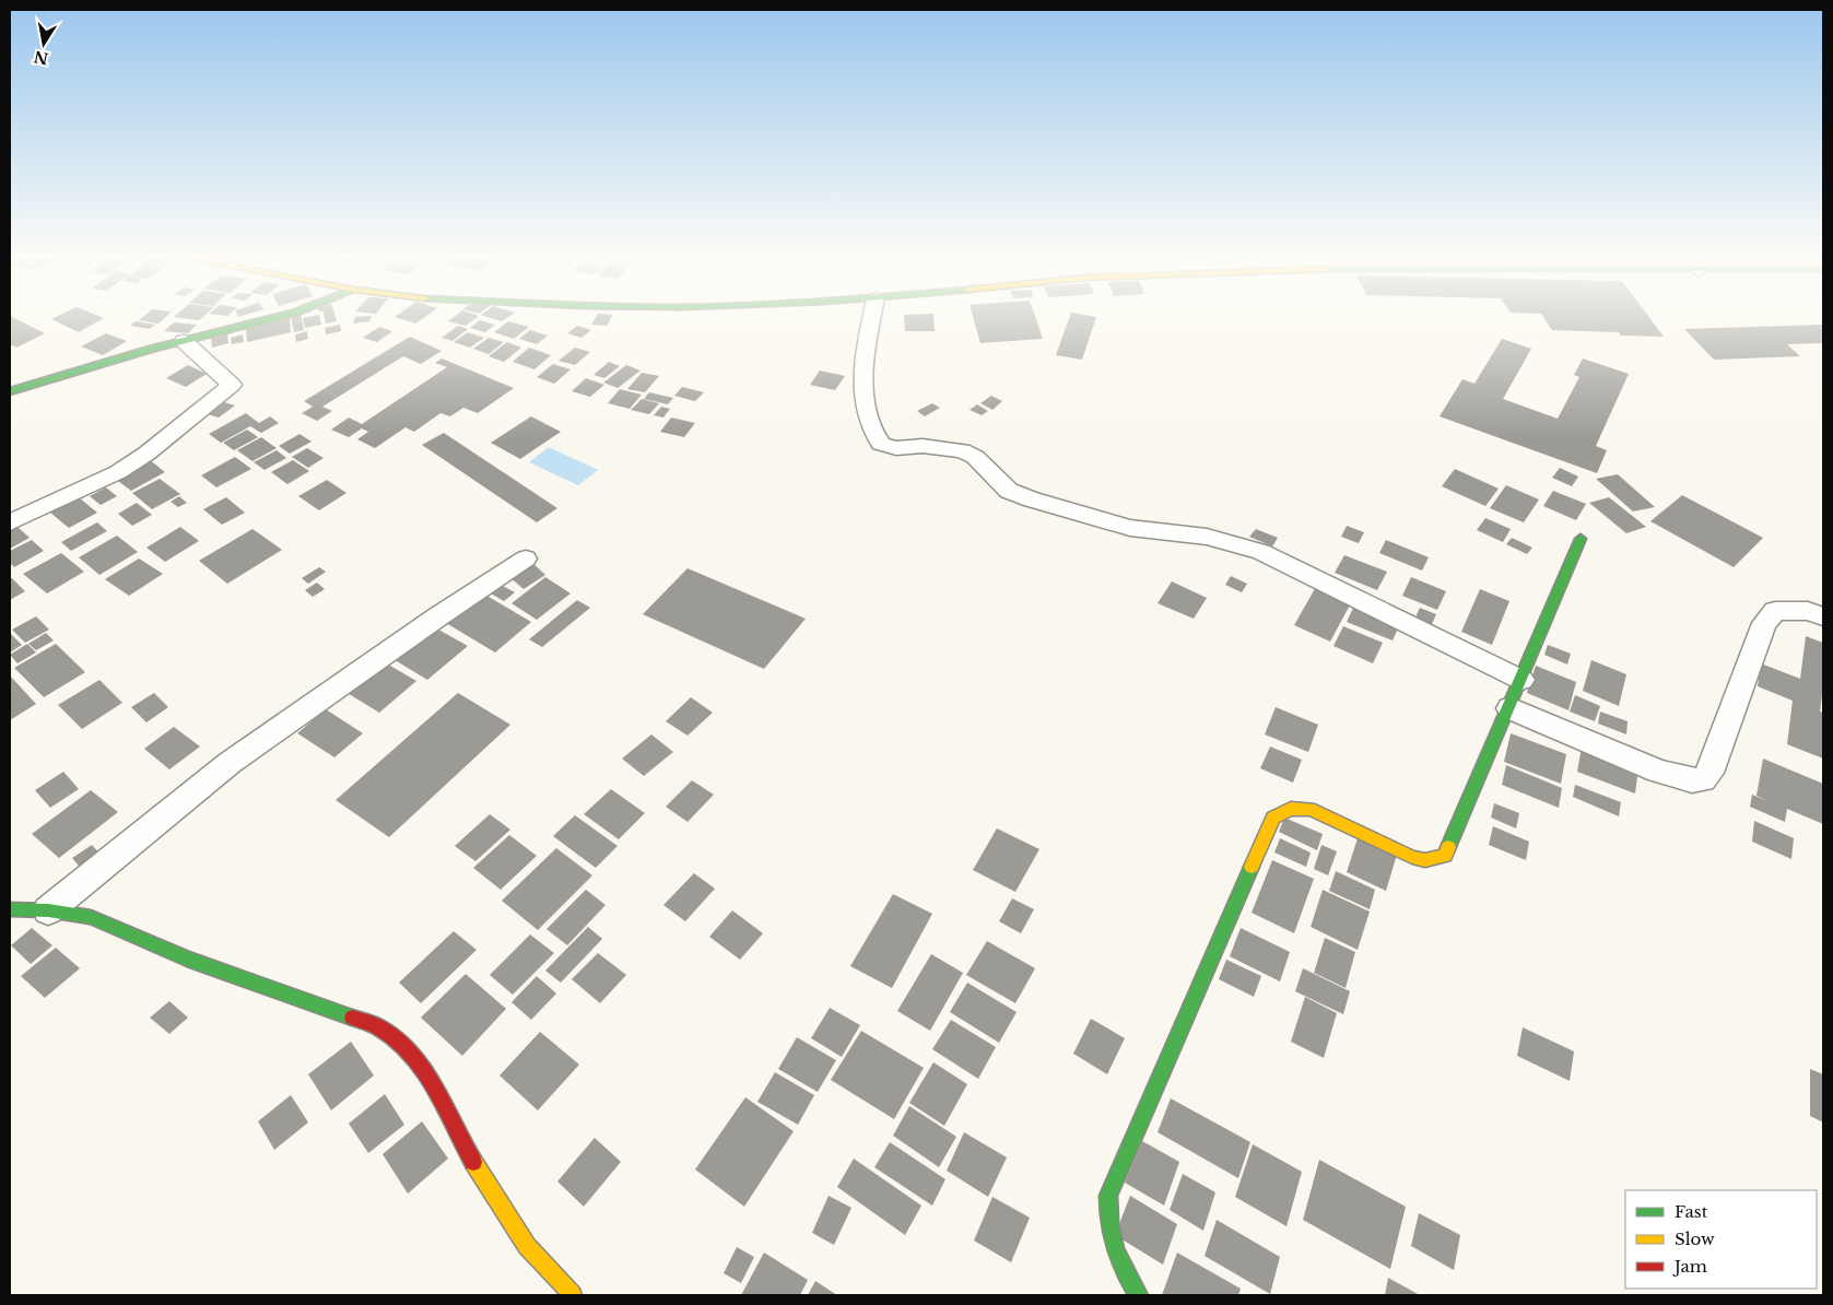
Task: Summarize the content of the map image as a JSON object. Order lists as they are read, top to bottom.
{
  "legend": ["Fast", "Slow", "Jam"],
  "north": "bottom"
}
